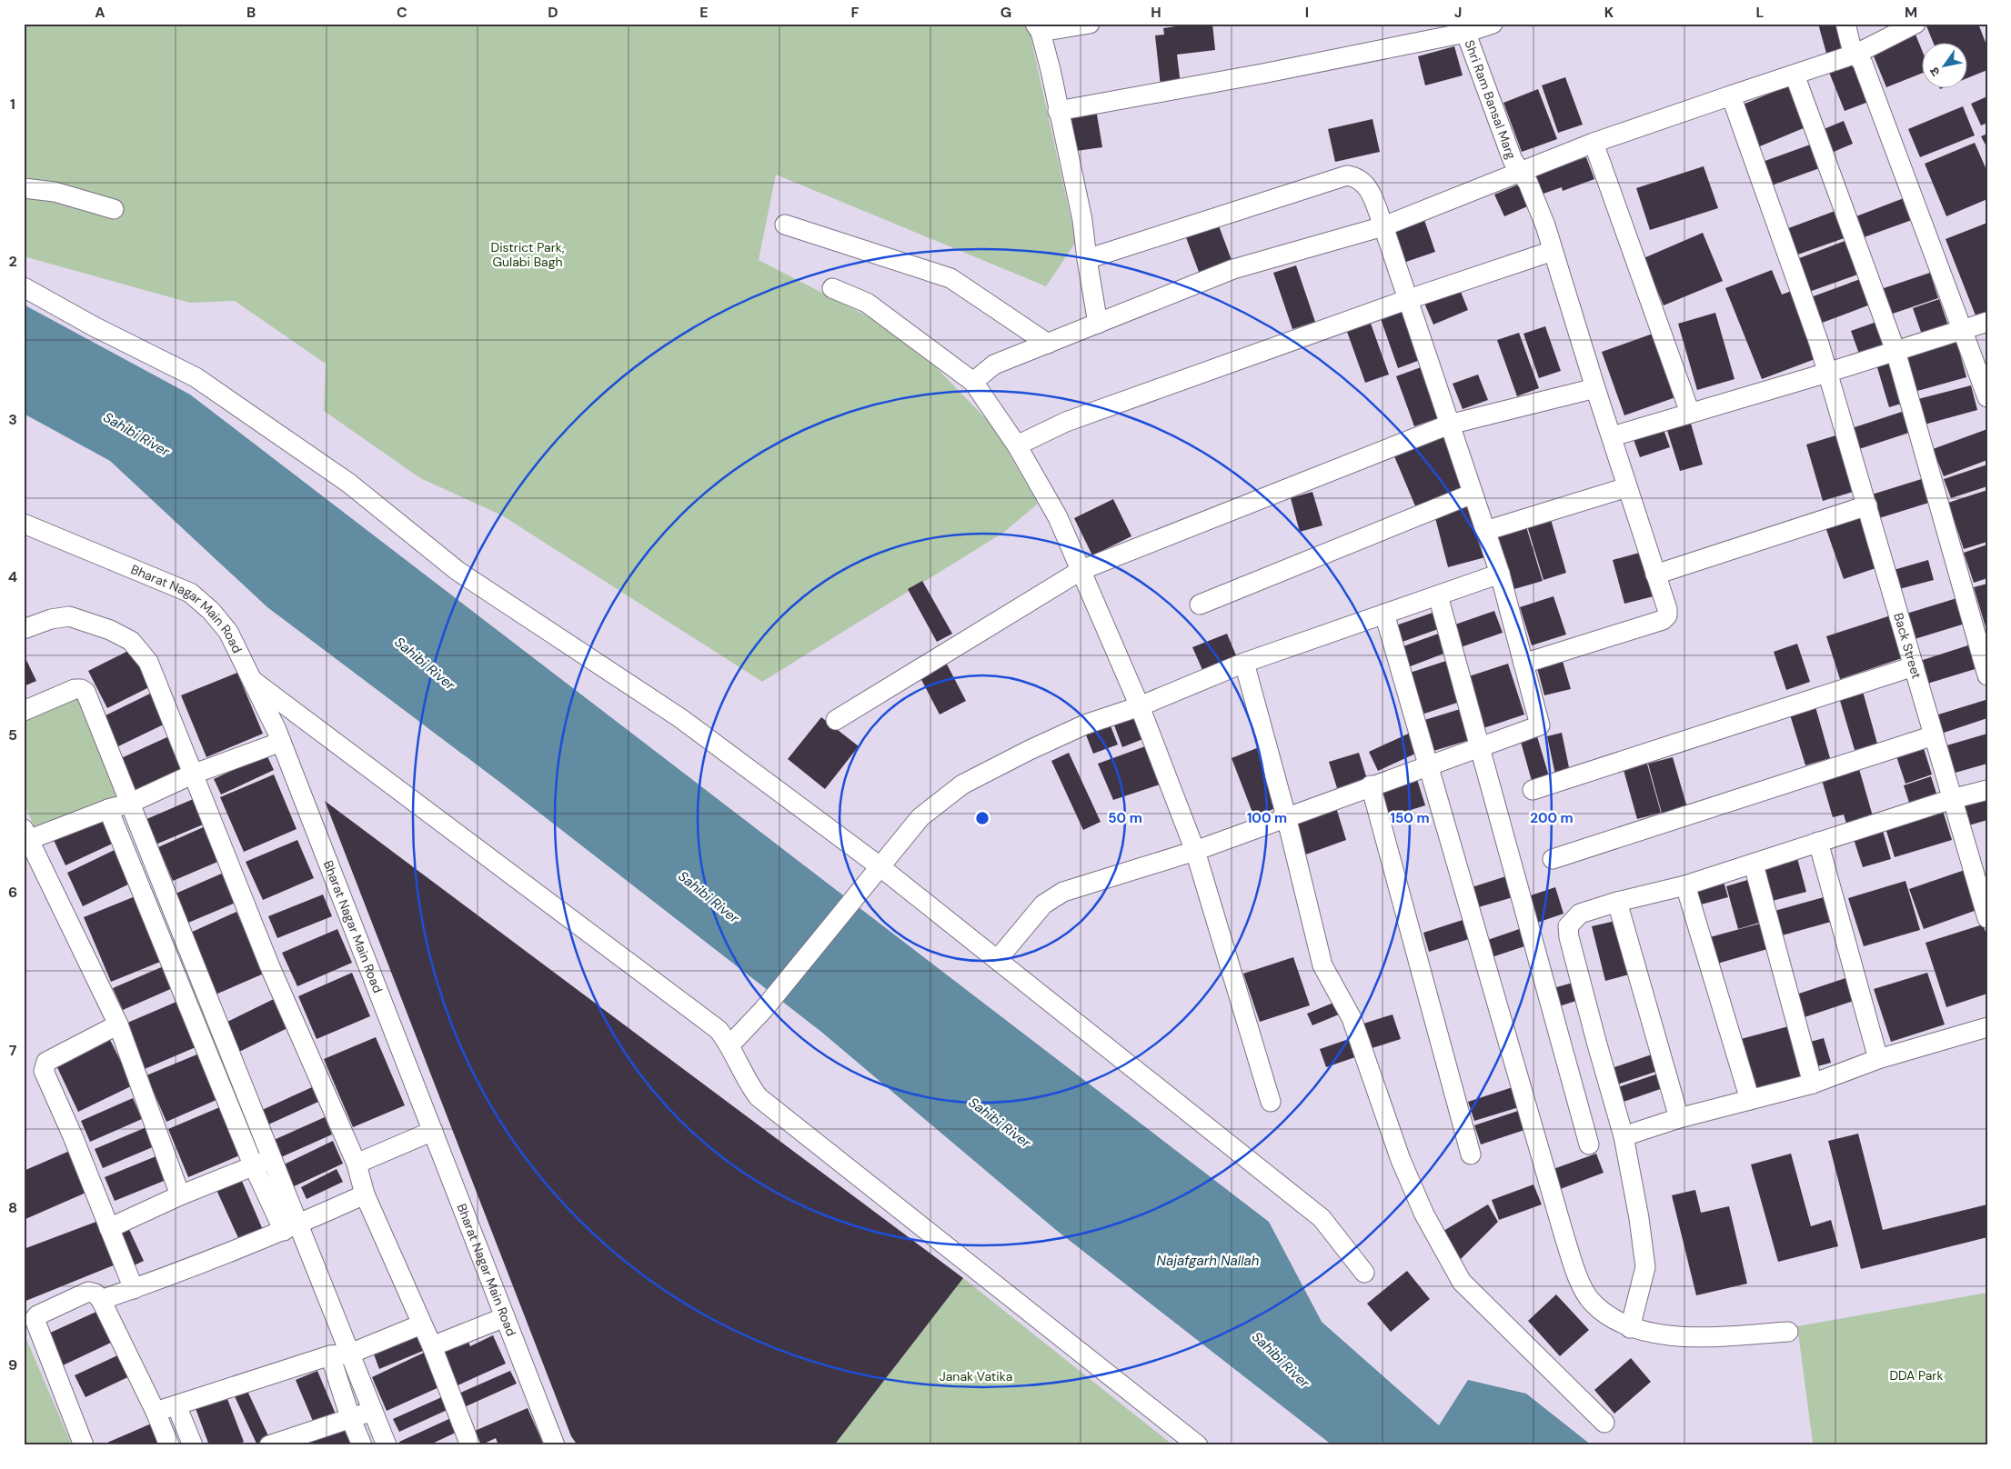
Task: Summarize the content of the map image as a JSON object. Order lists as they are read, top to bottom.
{
  "streets": {
    "street": ["Shri Ram Bansal Marg", "Bharat Nagar Main Road", "Back Street"]
  },
  "water": ["Sahibi River", "Najafgarh Nallah"],
  "parks": ["District Park, Gulabi Bagh", "DDA Park", "Janak Vatika"],
  "north": "bottom left",
  "grid": {
    "columns": [
      "A",
      "B",
      "C",
      "D",
      "E",
      "F",
      "G",
      "H",
      "I",
      "J",
      "K",
      "L",
      "M"
    ],
    "rows": [
      "1",
      "2",
      "3",
      "4",
      "5",
      "6",
      "7",
      "8",
      "9"
    ]
  },
  "rings": [
    "50 m",
    "100 m",
    "150 m",
    "200 m"
  ]
}
